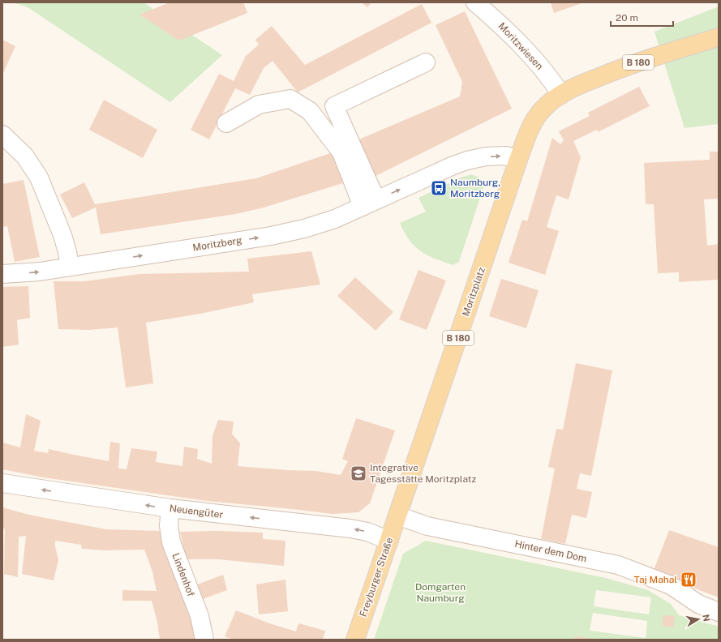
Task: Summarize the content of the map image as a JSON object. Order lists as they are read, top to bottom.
{
  "streets": {
    "main road": ["B 180", "Moritzplatz", "Freyburger Straße"],
    "street": [
      "Moritzwiesen",
      "Moritzberg",
      "Neuengüter",
      "Hinter dem Dom",
      "Lindenhof"
    ]
  },
  "crossings": [
    ["Moritzwiesen", "B 180"],
    ["B 180", "Moritzberg"],
    ["B 180", "Moritzplatz"],
    ["Moritzberg", "Moritzplatz"],
    ["Moritzplatz", "Hinter dem Dom"],
    ["Moritzplatz", "Freyburger Straße"],
    ["Neuengüter", "Lindenhof"],
    ["Neuengüter", "Freyburger Straße"],
    ["Hinter dem Dom", "Freyburger Straße"]
  ],
  "one_way": ["Moritzberg", "Neuengüter"],
  "parks": ["Domgarten Naumburg"],
  "places": {
    "bus stop": ["Naumburg, Moritzberg"],
    "school or university": ["Integrative Tagesstätte Moritzplatz"],
    "restaurant": ["Taj Mahal"]
  },
  "scale_bar": "20 m",
  "north": "right"
}
